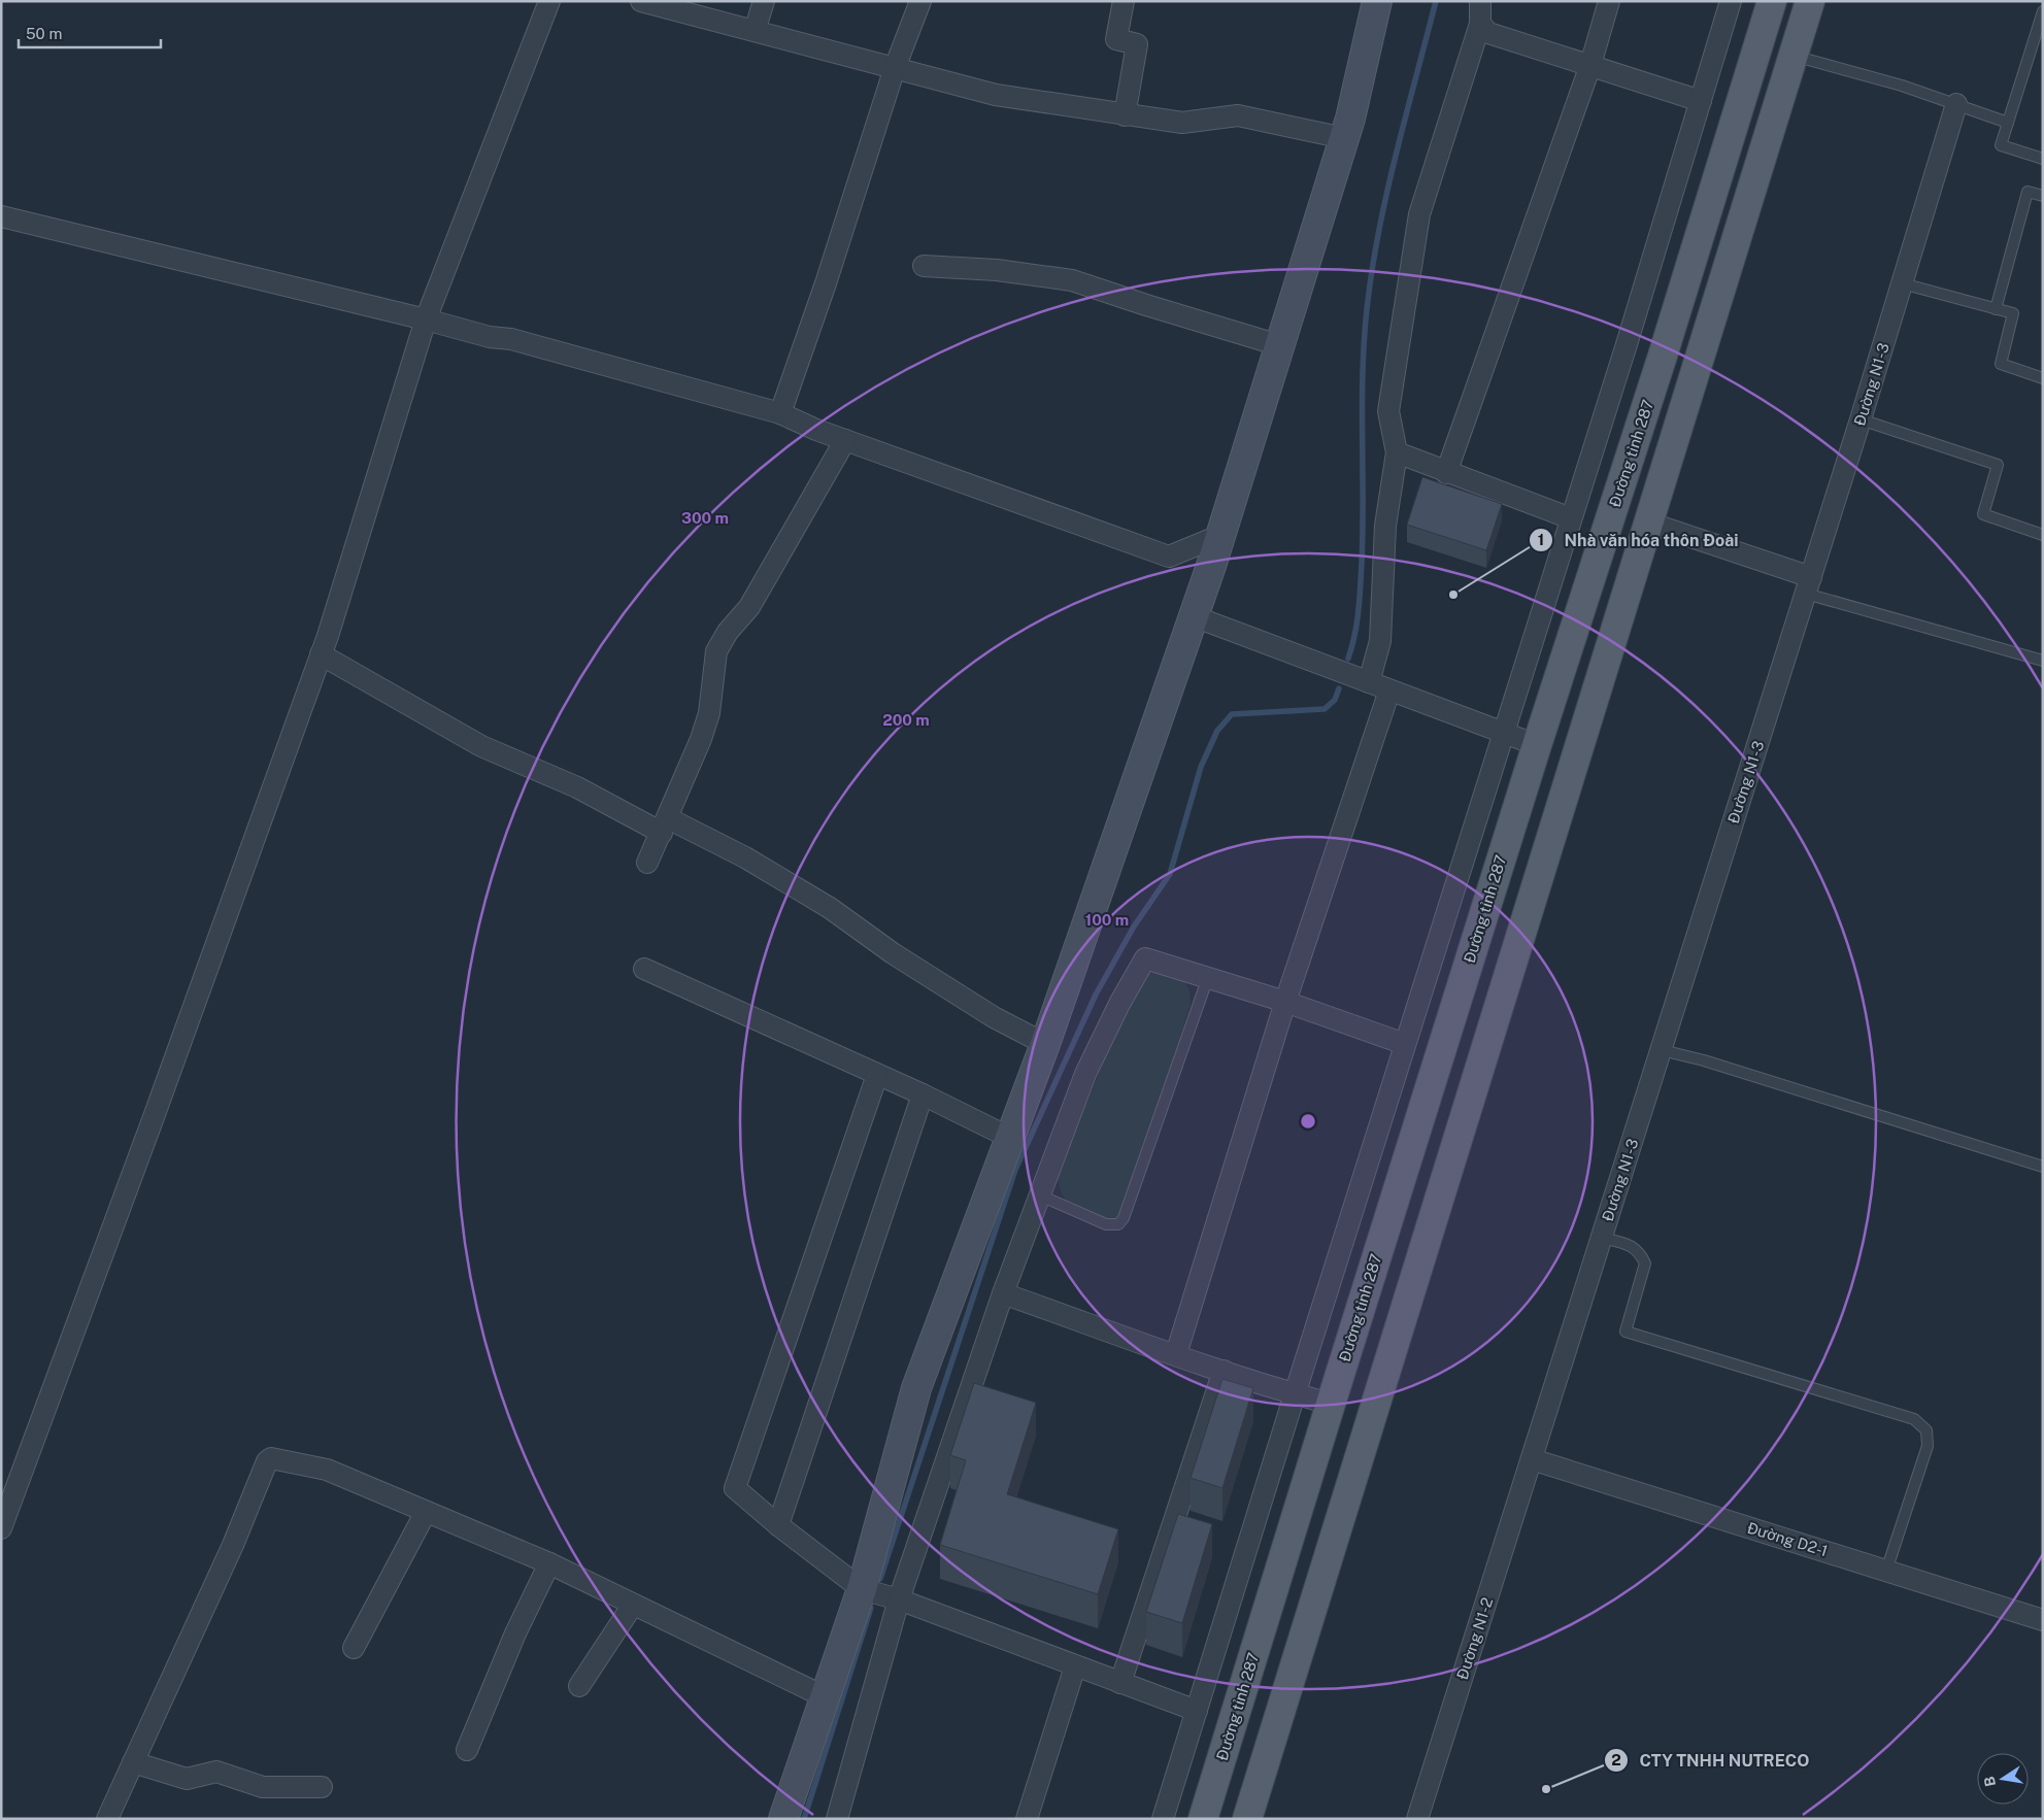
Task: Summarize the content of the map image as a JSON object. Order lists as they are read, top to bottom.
{
  "streets": {
    "main road": ["Đường tỉnh 287"],
    "street": ["Đường N1-3", "Đường D2-1", "Đường N1-2"]
  },
  "crossings": [
    ["Đường N1-3", "Đường D2-1"],
    ["Đường N1-3", "Đường N1-2"],
    ["Đường D2-1", "Đường N1-2"]
  ],
  "places": ["Nhà văn hóa thôn Đoài", "CTY TNHH NUTRECO"],
  "scale_bar": "50 m",
  "north": "left",
  "rings": ["300 m", "200 m", "100 m"]
}
